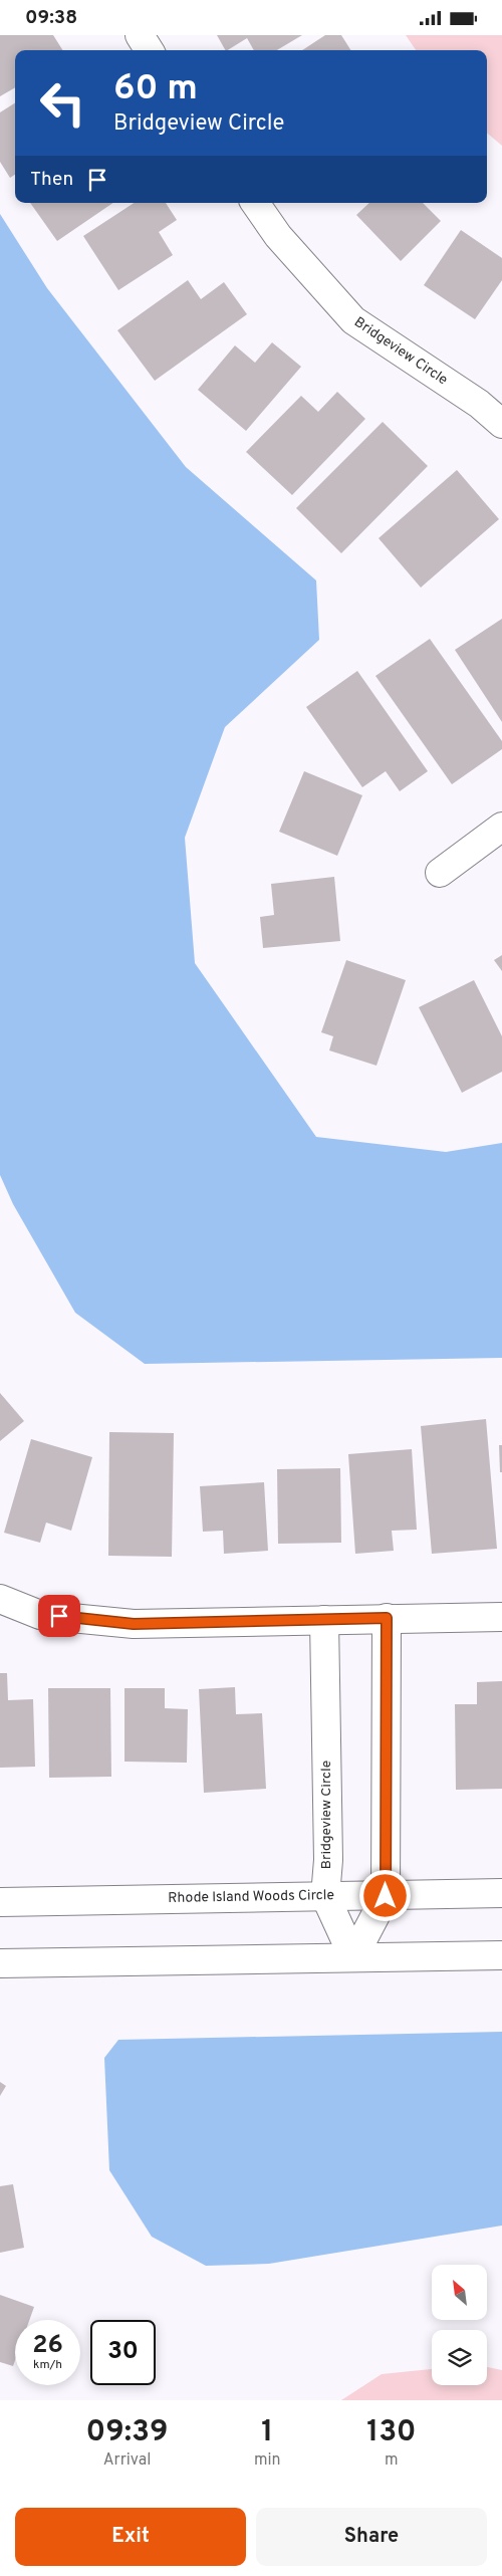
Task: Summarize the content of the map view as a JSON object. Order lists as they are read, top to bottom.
{
  "streets": {
    "street": ["Bridgeview Circle", "Rhode Island Woods Circle"]
  },
  "crossings": [
    ["Bridgeview Circle", "Rhode Island Woods Circle"]
  ],
  "north": "top left",
  "page": {
    "status": "09:38",
    "turn": ["60 m", "Bridgeview Circle"],
    "then": "Then",
    "speed": "26 km/h",
    "limit": "30",
    "eta": [
      "09:39",
      "Arrival",
      "1",
      "min",
      "130",
      "m"
    ],
    "buttons": ["Exit", "Share"]
  }
}
